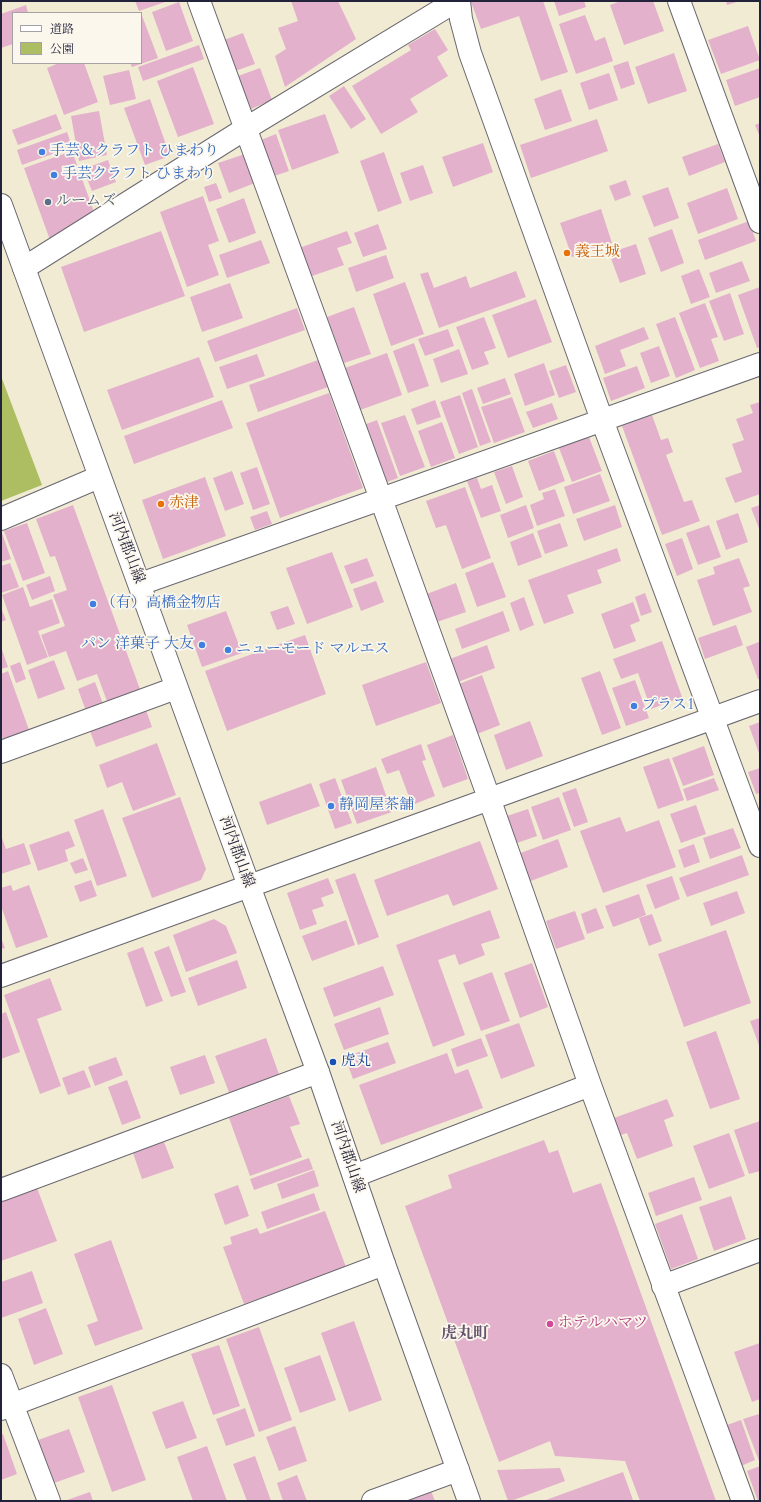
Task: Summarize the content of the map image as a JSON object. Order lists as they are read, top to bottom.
{
  "streets": {
    "street": ["河内郡山線"]
  },
  "districts": ["虎丸町"],
  "places": [
    "手芸＆クラフト ひまわり",
    "手芸クラフト ひまわり",
    "ルームズ",
    "義王城",
    "赤津",
    "（有）高橋金物店",
    "パン 洋菓子 大友",
    "ニューモード マルエス",
    "プラス1",
    "静岡屋茶舗",
    "虎丸",
    "ホテルハマツ"
  ],
  "legend": ["道路", "公園"]
}
